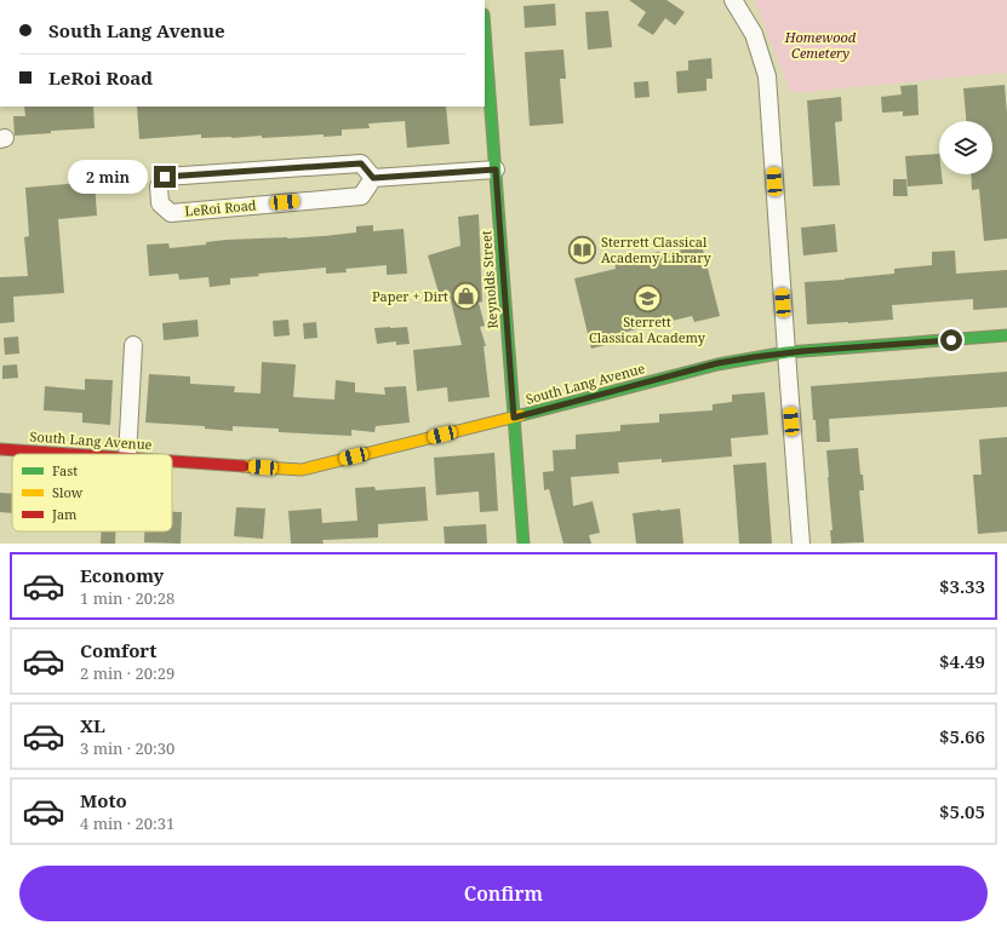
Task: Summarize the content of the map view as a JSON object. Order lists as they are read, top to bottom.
{
  "streets": {
    "street": ["LeRoi Road", "Reynolds Street", "South Lang Avenue"]
  },
  "crossings": [
    ["Reynolds Street", "South Lang Avenue"]
  ],
  "parks": ["Homewood Cemetery"],
  "places": {
    "library": ["Sterrett Classical Academy Library"],
    "shop": ["Paper + Dirt"],
    "school or university": ["Sterrett Classical Academy"]
  },
  "legend": ["Fast", "Slow", "Jam"],
  "page": {
    "banner": ["South Lang Avenue", "LeRoi Road"],
    "bubble": "2 min",
    "list": [
      {
        "name": "Economy",
        "note": "1 min · 20:28",
        "value": "$3.33"
      },
      {
        "name": "Comfort",
        "note": "2 min · 20:29",
        "value": "$4.49"
      },
      {
        "name": "XL",
        "note": "3 min · 20:30",
        "value": "$5.66"
      },
      {
        "name": "Moto",
        "note": "4 min · 20:31",
        "value": "$5.05"
      }
    ],
    "buttons": "Confirm"
  }
}
